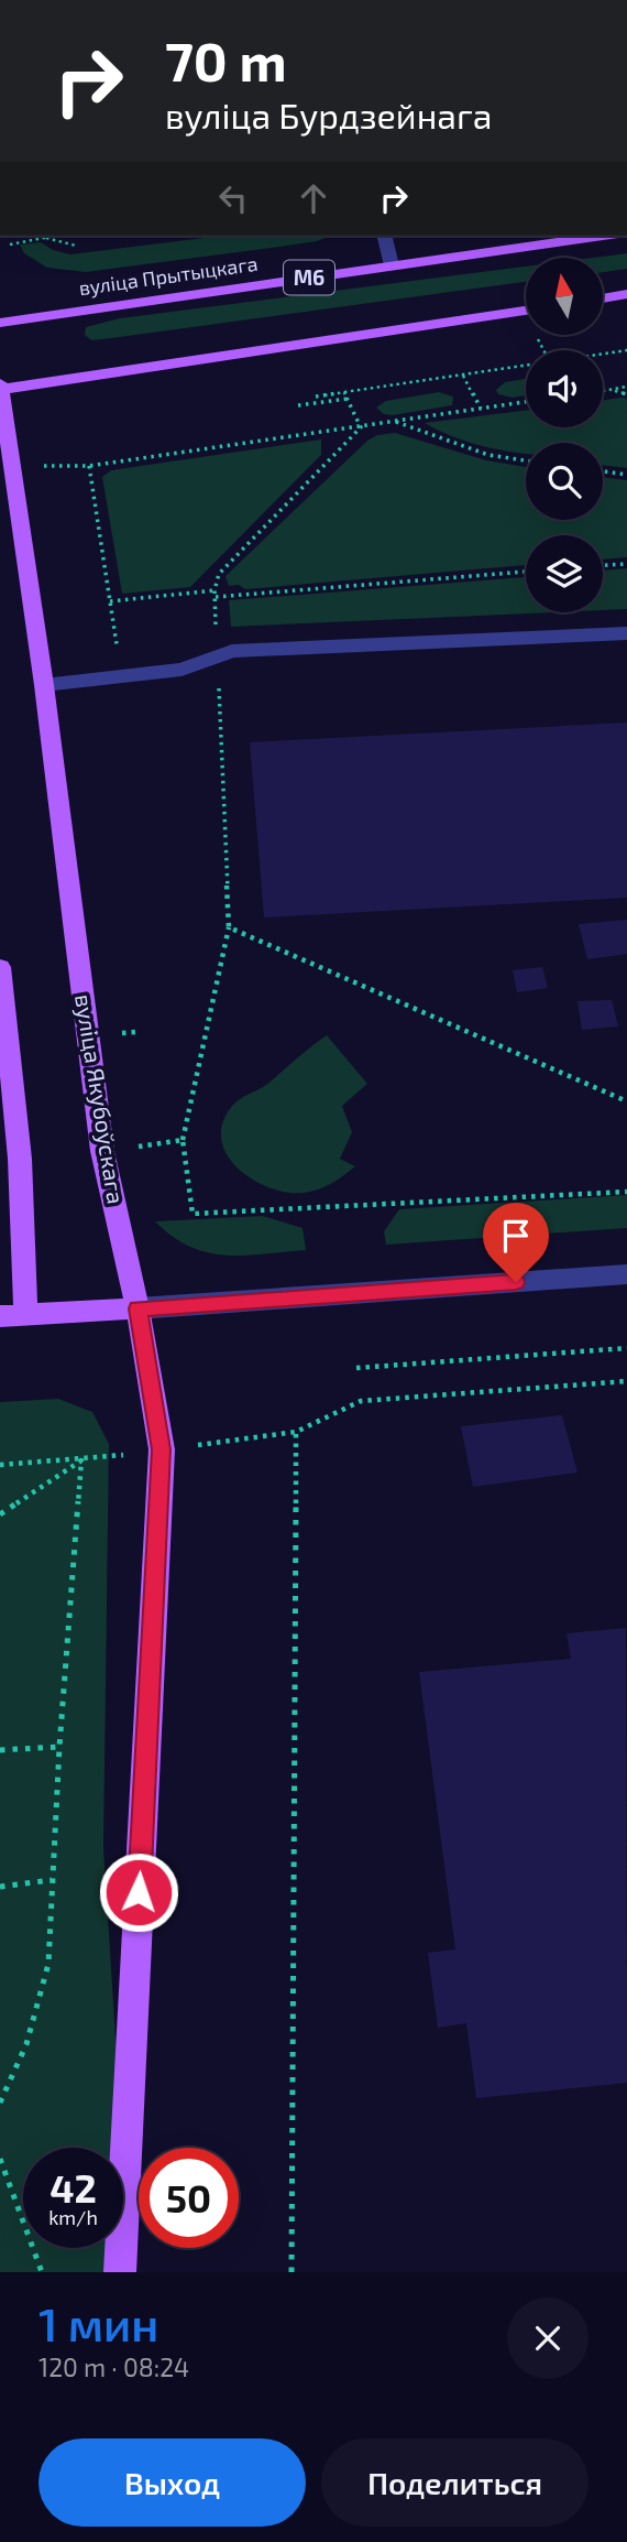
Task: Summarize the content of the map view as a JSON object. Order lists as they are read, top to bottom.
{
  "streets": {
    "main road": ["вуліца Прытыцкага", "М6", "вуліца Якубоўскага"]
  },
  "north": "top",
  "page": {
    "turn": ["70 m", "вуліца Бурдзейнага"],
    "speed": "42 km/h",
    "limit": "50",
    "heading": ["1 мин", "120 m · 08:24"],
    "buttons": ["Выход", "Поделиться"]
  }
}
